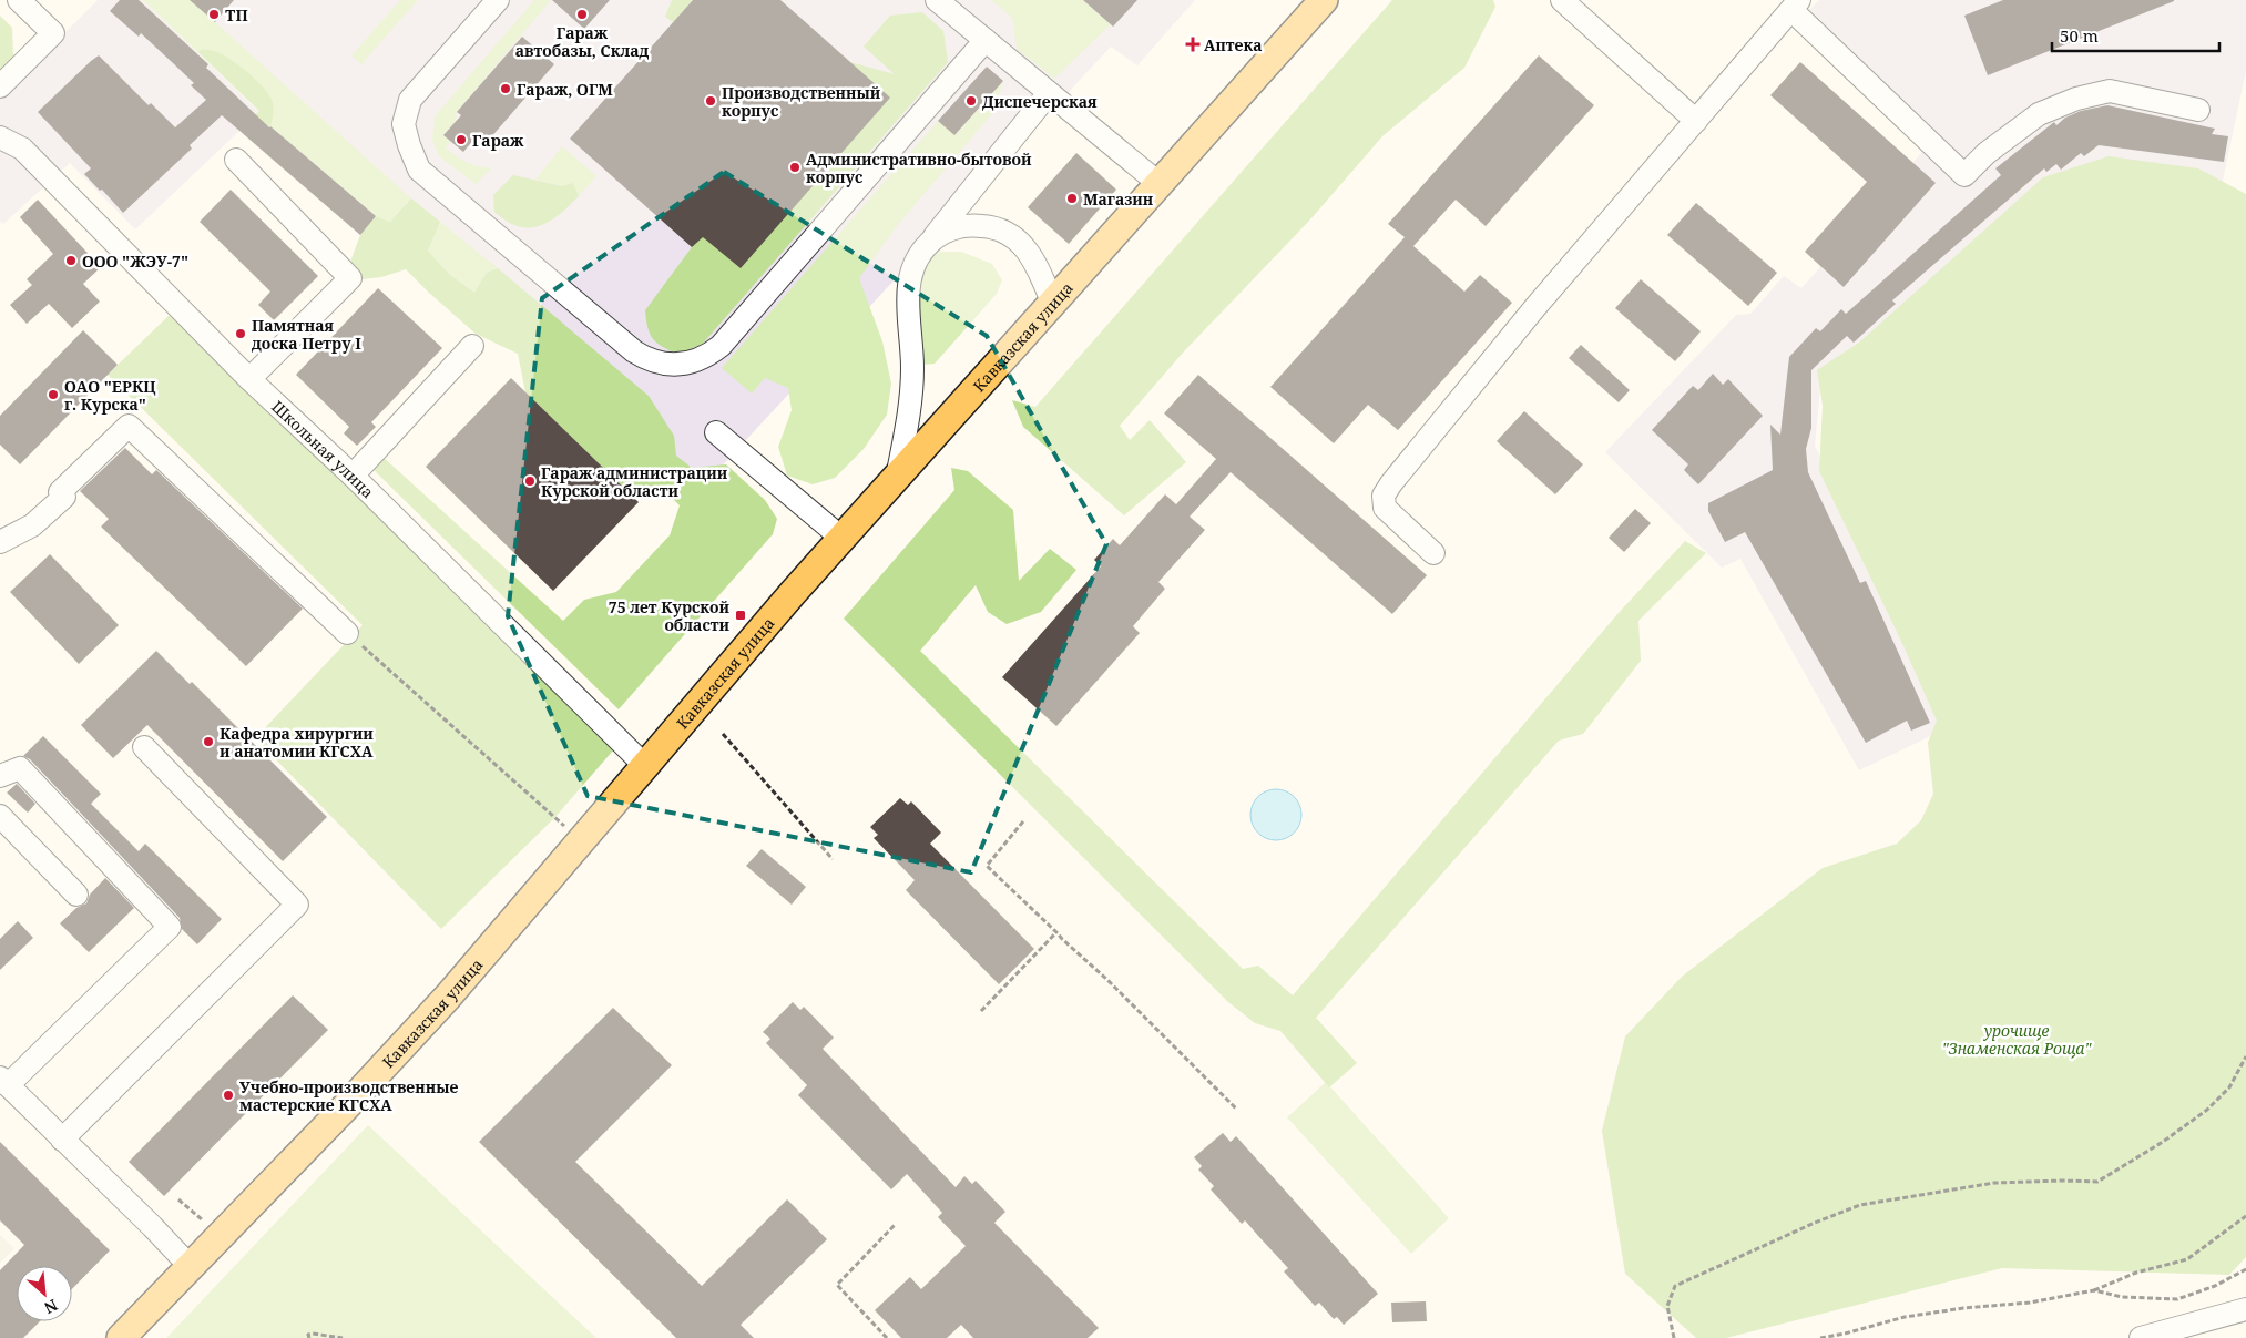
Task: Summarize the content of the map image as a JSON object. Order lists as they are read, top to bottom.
{
  "streets": {
    "main road": ["Кавказская улица"],
    "street": ["Школьная улица"]
  },
  "crossings": [
    ["Кавказская улица", "Школьная улица"]
  ],
  "parks": ["урочище \"Знаменская Роща\""],
  "places": {
    "other": [
      "ТП",
      "Гараж автобазы, Склад",
      "Гараж, ОГМ",
      "Производственный корпус",
      "Диспечерская",
      "Гараж",
      "Административно-бытовой корпус",
      "Магазин",
      "ООО \"ЖЭУ-7\"",
      "Памятная доска Петру I",
      "ОАО \"ЕРКЦ г. Курска\"",
      "Гараж администрации Курской области",
      "Кафедра хирургии и анатомии КГСХА",
      "Учебно-производственные мастерские КГСХА"
    ],
    "health": ["Аптека"],
    "transit": ["75 лет Курской области"]
  },
  "scale_bar": "50 m",
  "north": "bottom right"
}
